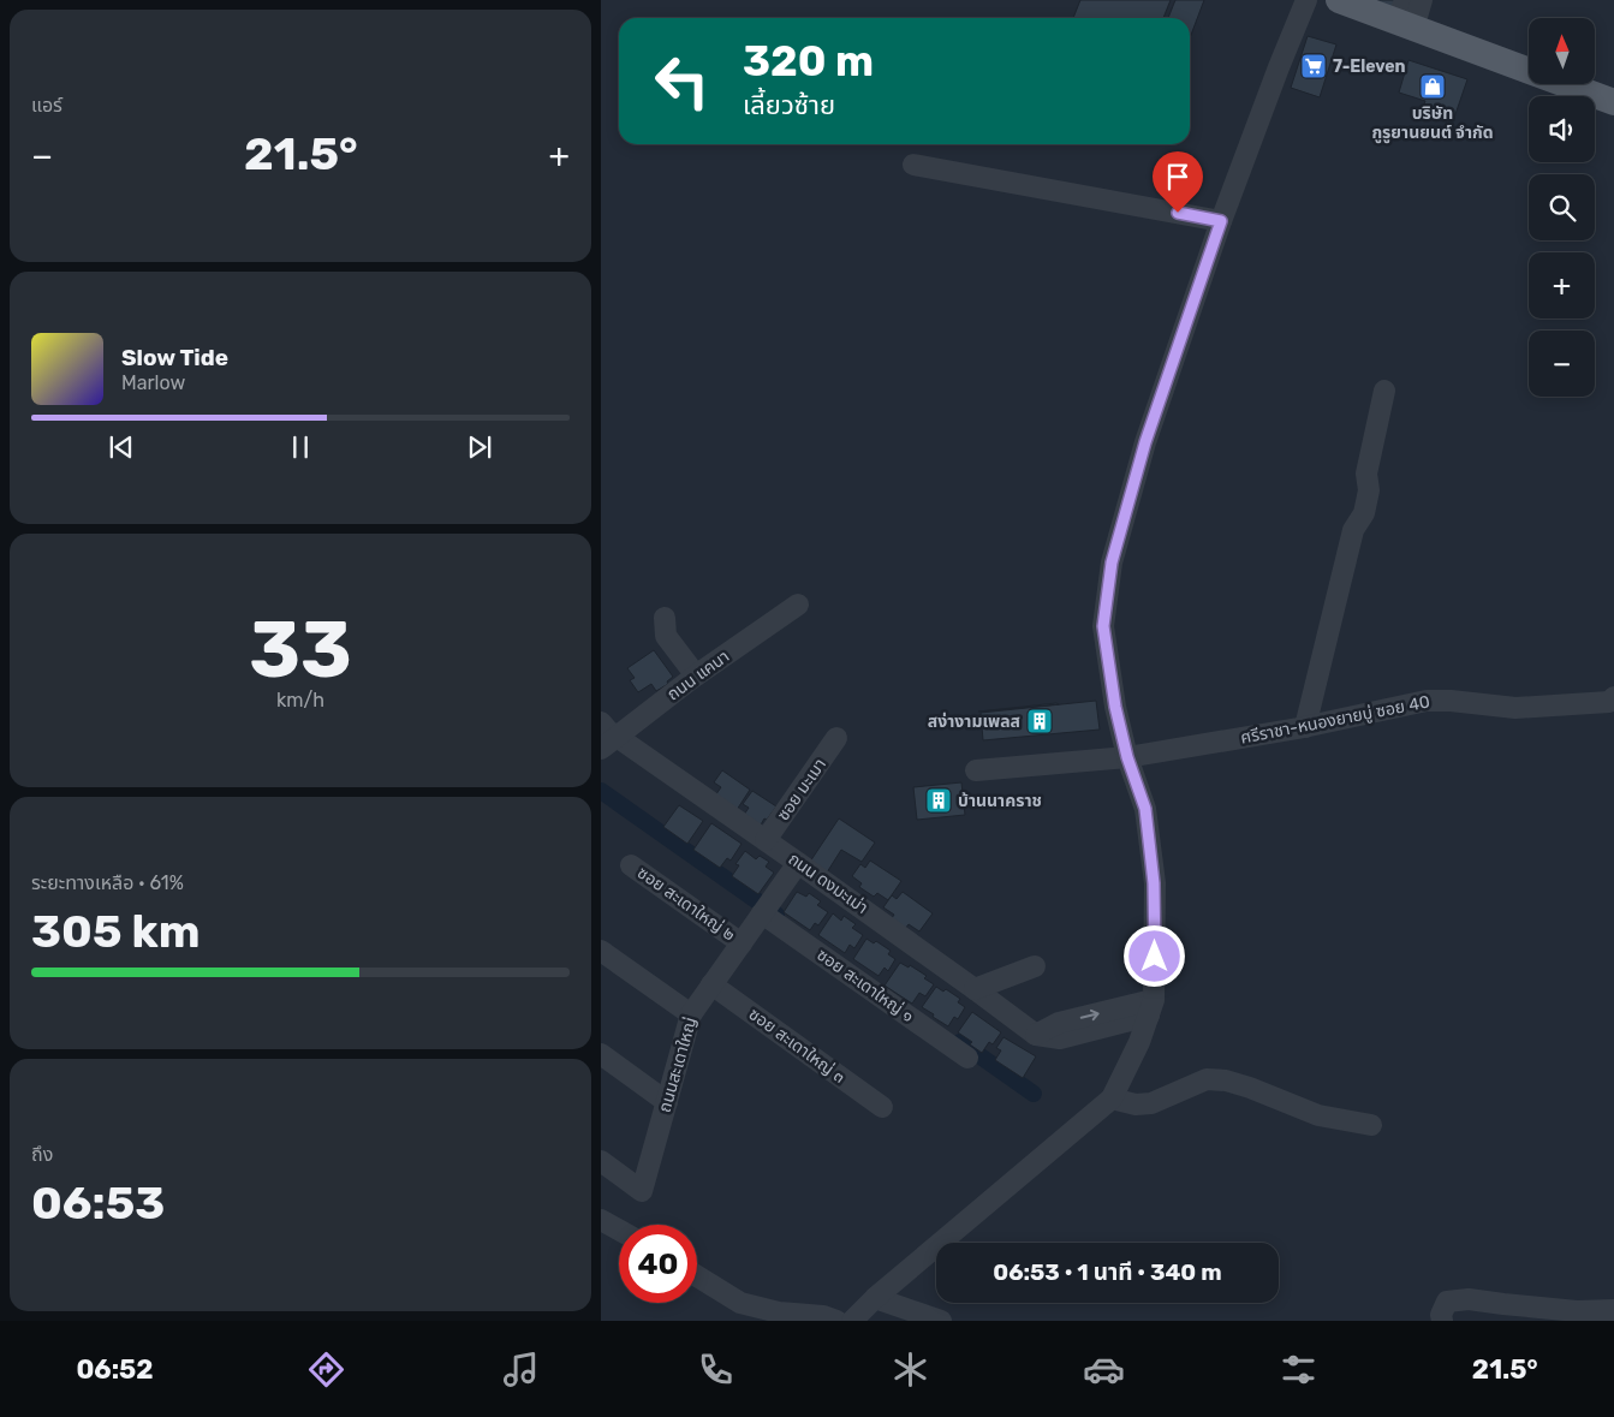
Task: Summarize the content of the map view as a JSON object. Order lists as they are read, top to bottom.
{
  "streets": {
    "street": [
      "ถนน แคนา",
      "ศรีราชา-หนองยายบู่ ซอย 40",
      "ซอย มะเมา",
      "ถนน ดงมะเม่า",
      "ซอย สะเดาใหญ่ ๒",
      "ซอย สะเดาใหญ่ ๑",
      "ซอย สะเดาใหญ่ ๓",
      "ถนนสะเดาใหญ่"
    ]
  },
  "crossings": [
    ["ถนน แคนา", "ถนน ดงมะเม่า"],
    ["ซอย มะเมา", "ถนน ดงมะเม่า"],
    ["ถนน ดงมะเม่า", "ถนนสะเดาใหญ่"],
    ["ซอย สะเดาใหญ่ ๒", "ถนนสะเดาใหญ่"],
    ["ซอย สะเดาใหญ่ ๑", "ถนนสะเดาใหญ่"],
    ["ซอย สะเดาใหญ่ ๓", "ถนนสะเดาใหญ่"]
  ],
  "places": {
    "supermarket": ["7-Eleven"],
    "shop": ["บริษัท กูรูยานยนต์ จำกัด"],
    "building": ["สง่างามเพลส", "บ้านนาคราช"]
  },
  "north": "top",
  "page": {
    "tile": [
      "แอร์",
      ["33", "km/h"],
      ["ระยะทางเหลือ · 61%", "305 km"],
      ["ถึง", "06:53"]
    ],
    "map_buttons": ["+", "−"],
    "turn": ["320 m", "เลี้ยวซ้าย"],
    "heat": ["−", "21.5°", "+"],
    "song": ["Slow Tide", "Marlow"],
    "limit": "40",
    "trip": "06:53 · 1 นาที · 340 m",
    "tabs": ["06:52", "21.5°"]
  }
}
